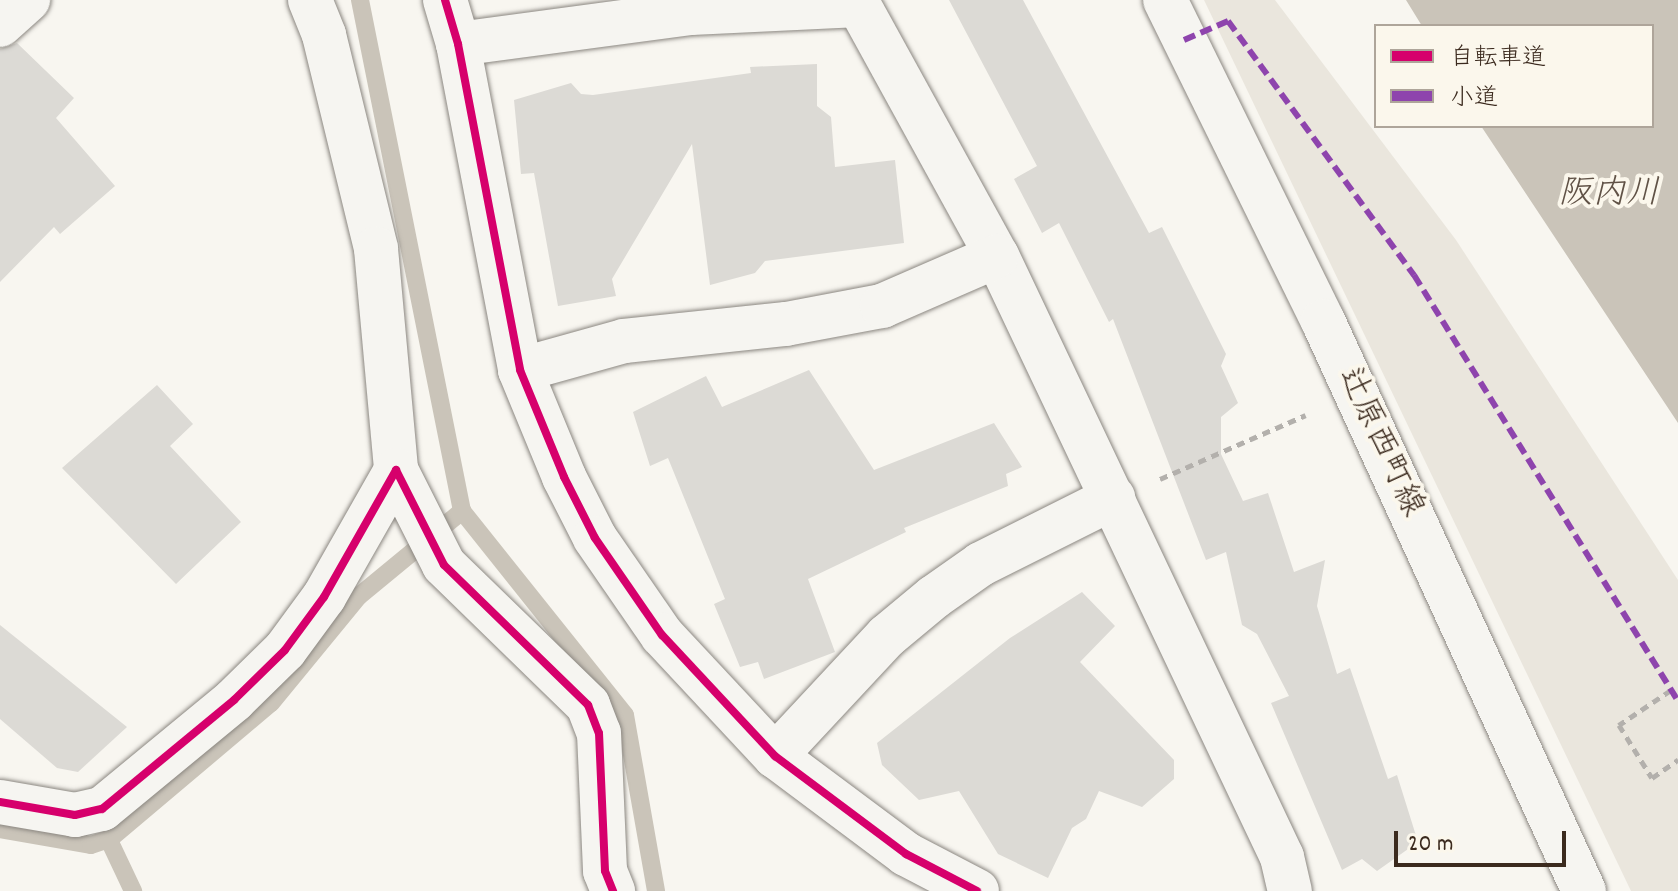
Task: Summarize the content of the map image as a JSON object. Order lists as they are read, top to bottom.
{
  "streets": {
    "street": ["辻原西町線"]
  },
  "water": ["阪内川"],
  "legend": ["自転車道", "小道"],
  "scale_bar": "20 m"
}
